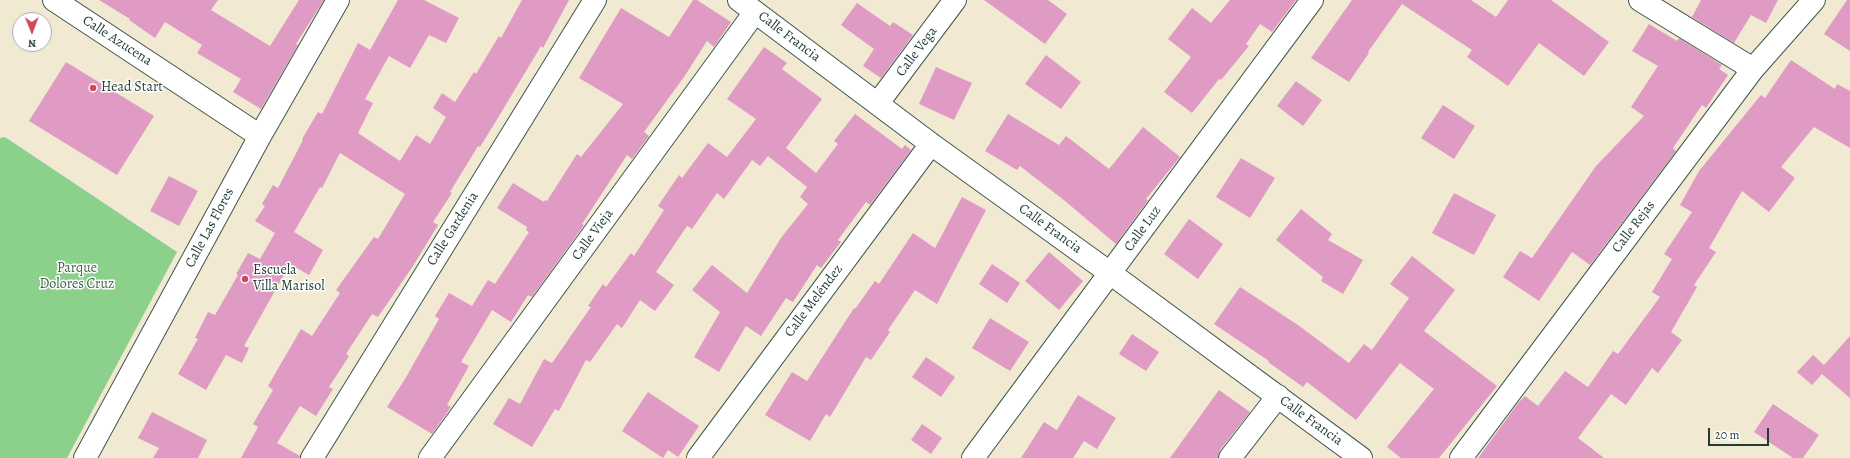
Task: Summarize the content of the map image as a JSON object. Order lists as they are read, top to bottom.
{
  "streets": {
    "street": [
      "Calle Francia",
      "Calle Azucena",
      "Calle Vega",
      "Calle Rejas",
      "Calle Las Flores",
      "Calle Gardenia",
      "Calle Luz",
      "Calle Vieja",
      "Calle Meléndez"
    ]
  },
  "crossings": [
    ["Calle Francia", "Calle Vega"],
    ["Calle Francia", "Calle Luz"],
    ["Calle Francia", "Calle Vieja"],
    ["Calle Francia", "Calle Meléndez"],
    ["Calle Azucena", "Calle Las Flores"]
  ],
  "parks": ["Parque Dolores Cruz"],
  "places": ["Head Start", "Escuela Villa Marisol"],
  "scale_bar": "20 m",
  "north": "bottom"
}
